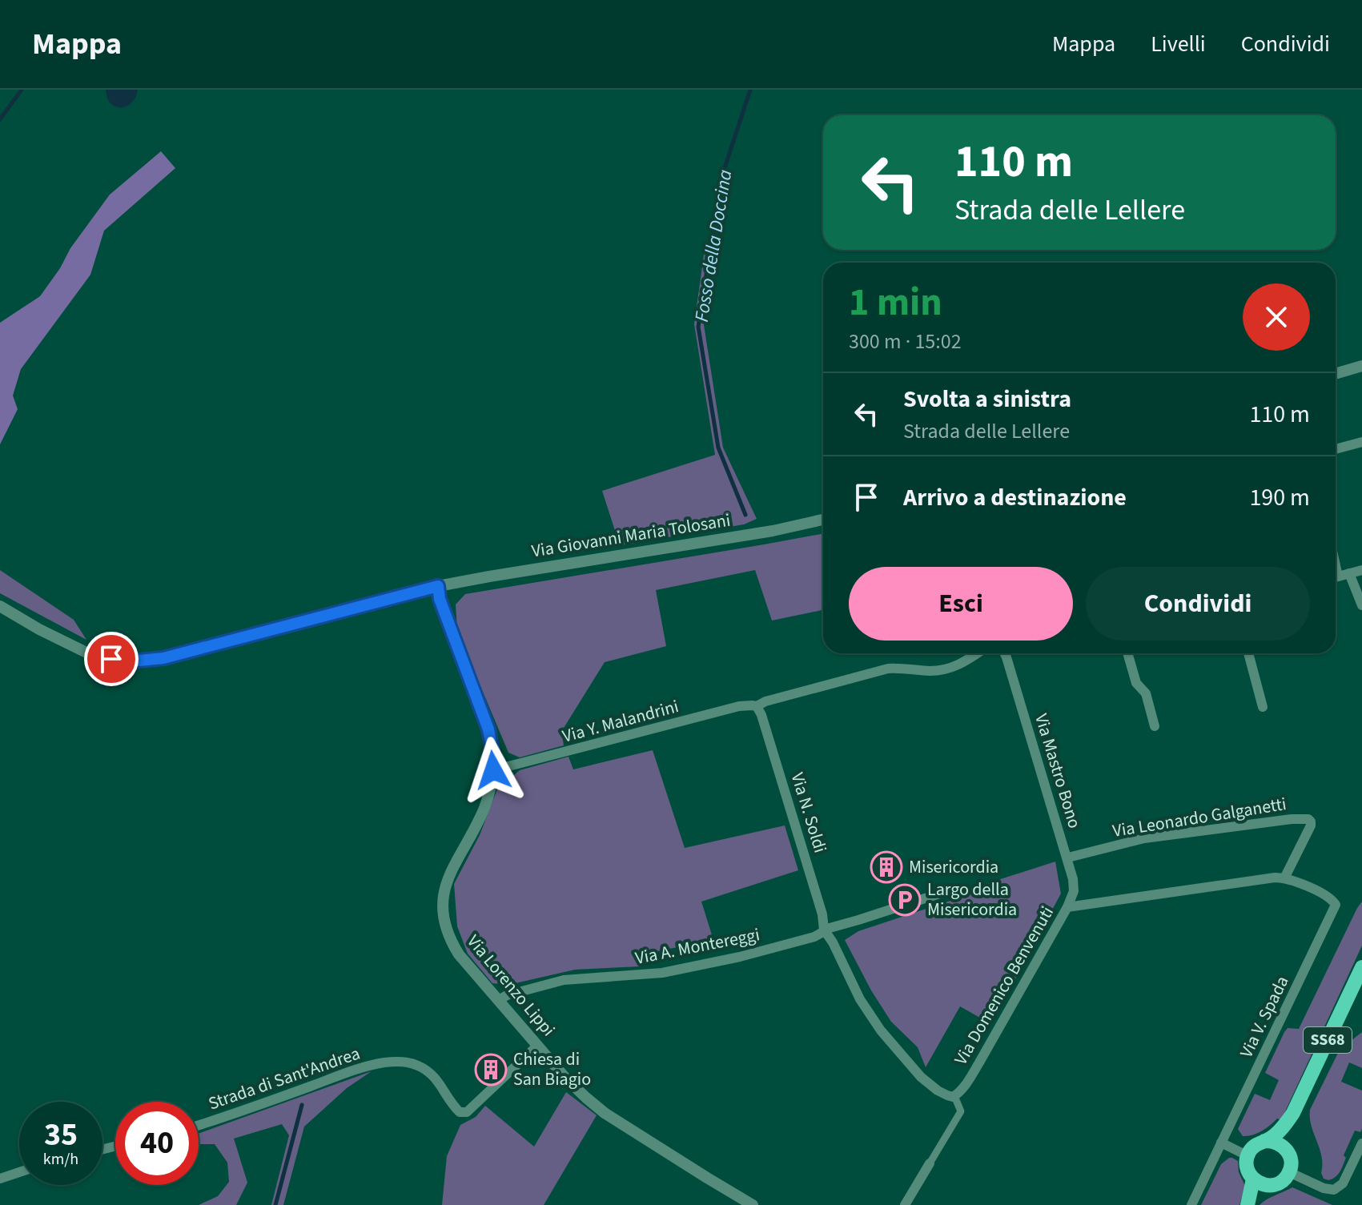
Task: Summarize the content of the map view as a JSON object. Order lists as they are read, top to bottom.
{
  "streets": {
    "main road": ["SS68"],
    "street": [
      "Via Giovanni Maria Tolosani",
      "Via Y. Malandrini",
      "Via Mastro Bono",
      "Via N. Soldi",
      "Via Leonardo Galganetti",
      "Via A. Montereggi",
      "Via Lorenzo Lippi",
      "Via Domenico Benvenuti",
      "Via V. Spada",
      "Strada di Sant'Andrea"
    ]
  },
  "crossings": [
    ["Via Giovanni Maria Tolosani", "Via Lorenzo Lippi"],
    ["Via Y. Malandrini", "Via N. Soldi"],
    ["Via Y. Malandrini", "Via Lorenzo Lippi"],
    ["Via Mastro Bono", "Via Leonardo Galganetti"],
    ["Via Mastro Bono", "Via Domenico Benvenuti"],
    ["Via N. Soldi", "Via A. Montereggi"],
    ["Via Leonardo Galganetti", "Via Domenico Benvenuti"],
    ["Via A. Montereggi", "Via Lorenzo Lippi"],
    ["Via Lorenzo Lippi", "Strada di Sant'Andrea"],
    ["Via Domenico Benvenuti", "Via V. Spada"]
  ],
  "water": ["Fosso della Doccina"],
  "places": {
    "building": ["Misericordia", "Chiesa di San Biagio"],
    "parking": ["Largo della Misericordia"]
  },
  "page": {
    "header": "Mappa",
    "nav": ["Mappa", "Livelli", "Condividi"],
    "turn": ["110 m", "Strada delle Lellere"],
    "heading": ["1 min", "300 m · 15:02"],
    "list": [
      {
        "name": "Svolta a sinistra",
        "note": "Strada delle Lellere",
        "value": "110 m"
      },
      {
        "name": "Arrivo a destinazione",
        "value": "190 m"
      }
    ],
    "buttons": ["Esci", "Condividi"],
    "speed": "35 km/h",
    "limit": "40"
  }
}
